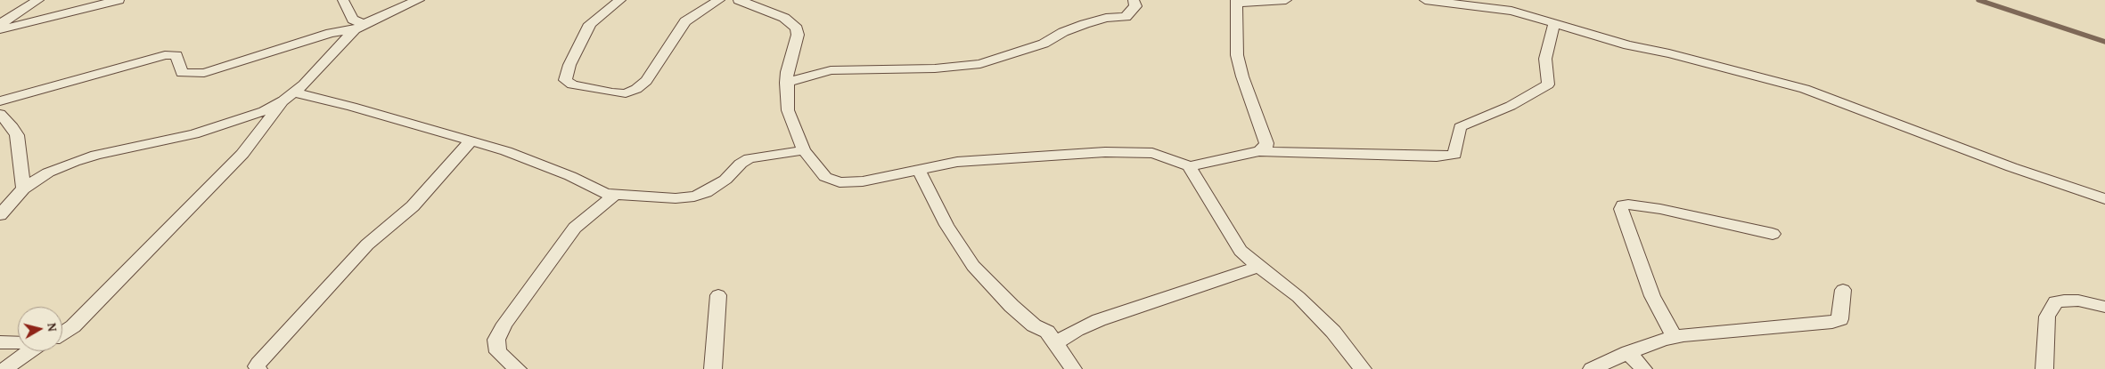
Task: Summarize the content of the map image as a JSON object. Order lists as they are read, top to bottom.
{
  "north": "right"
}
